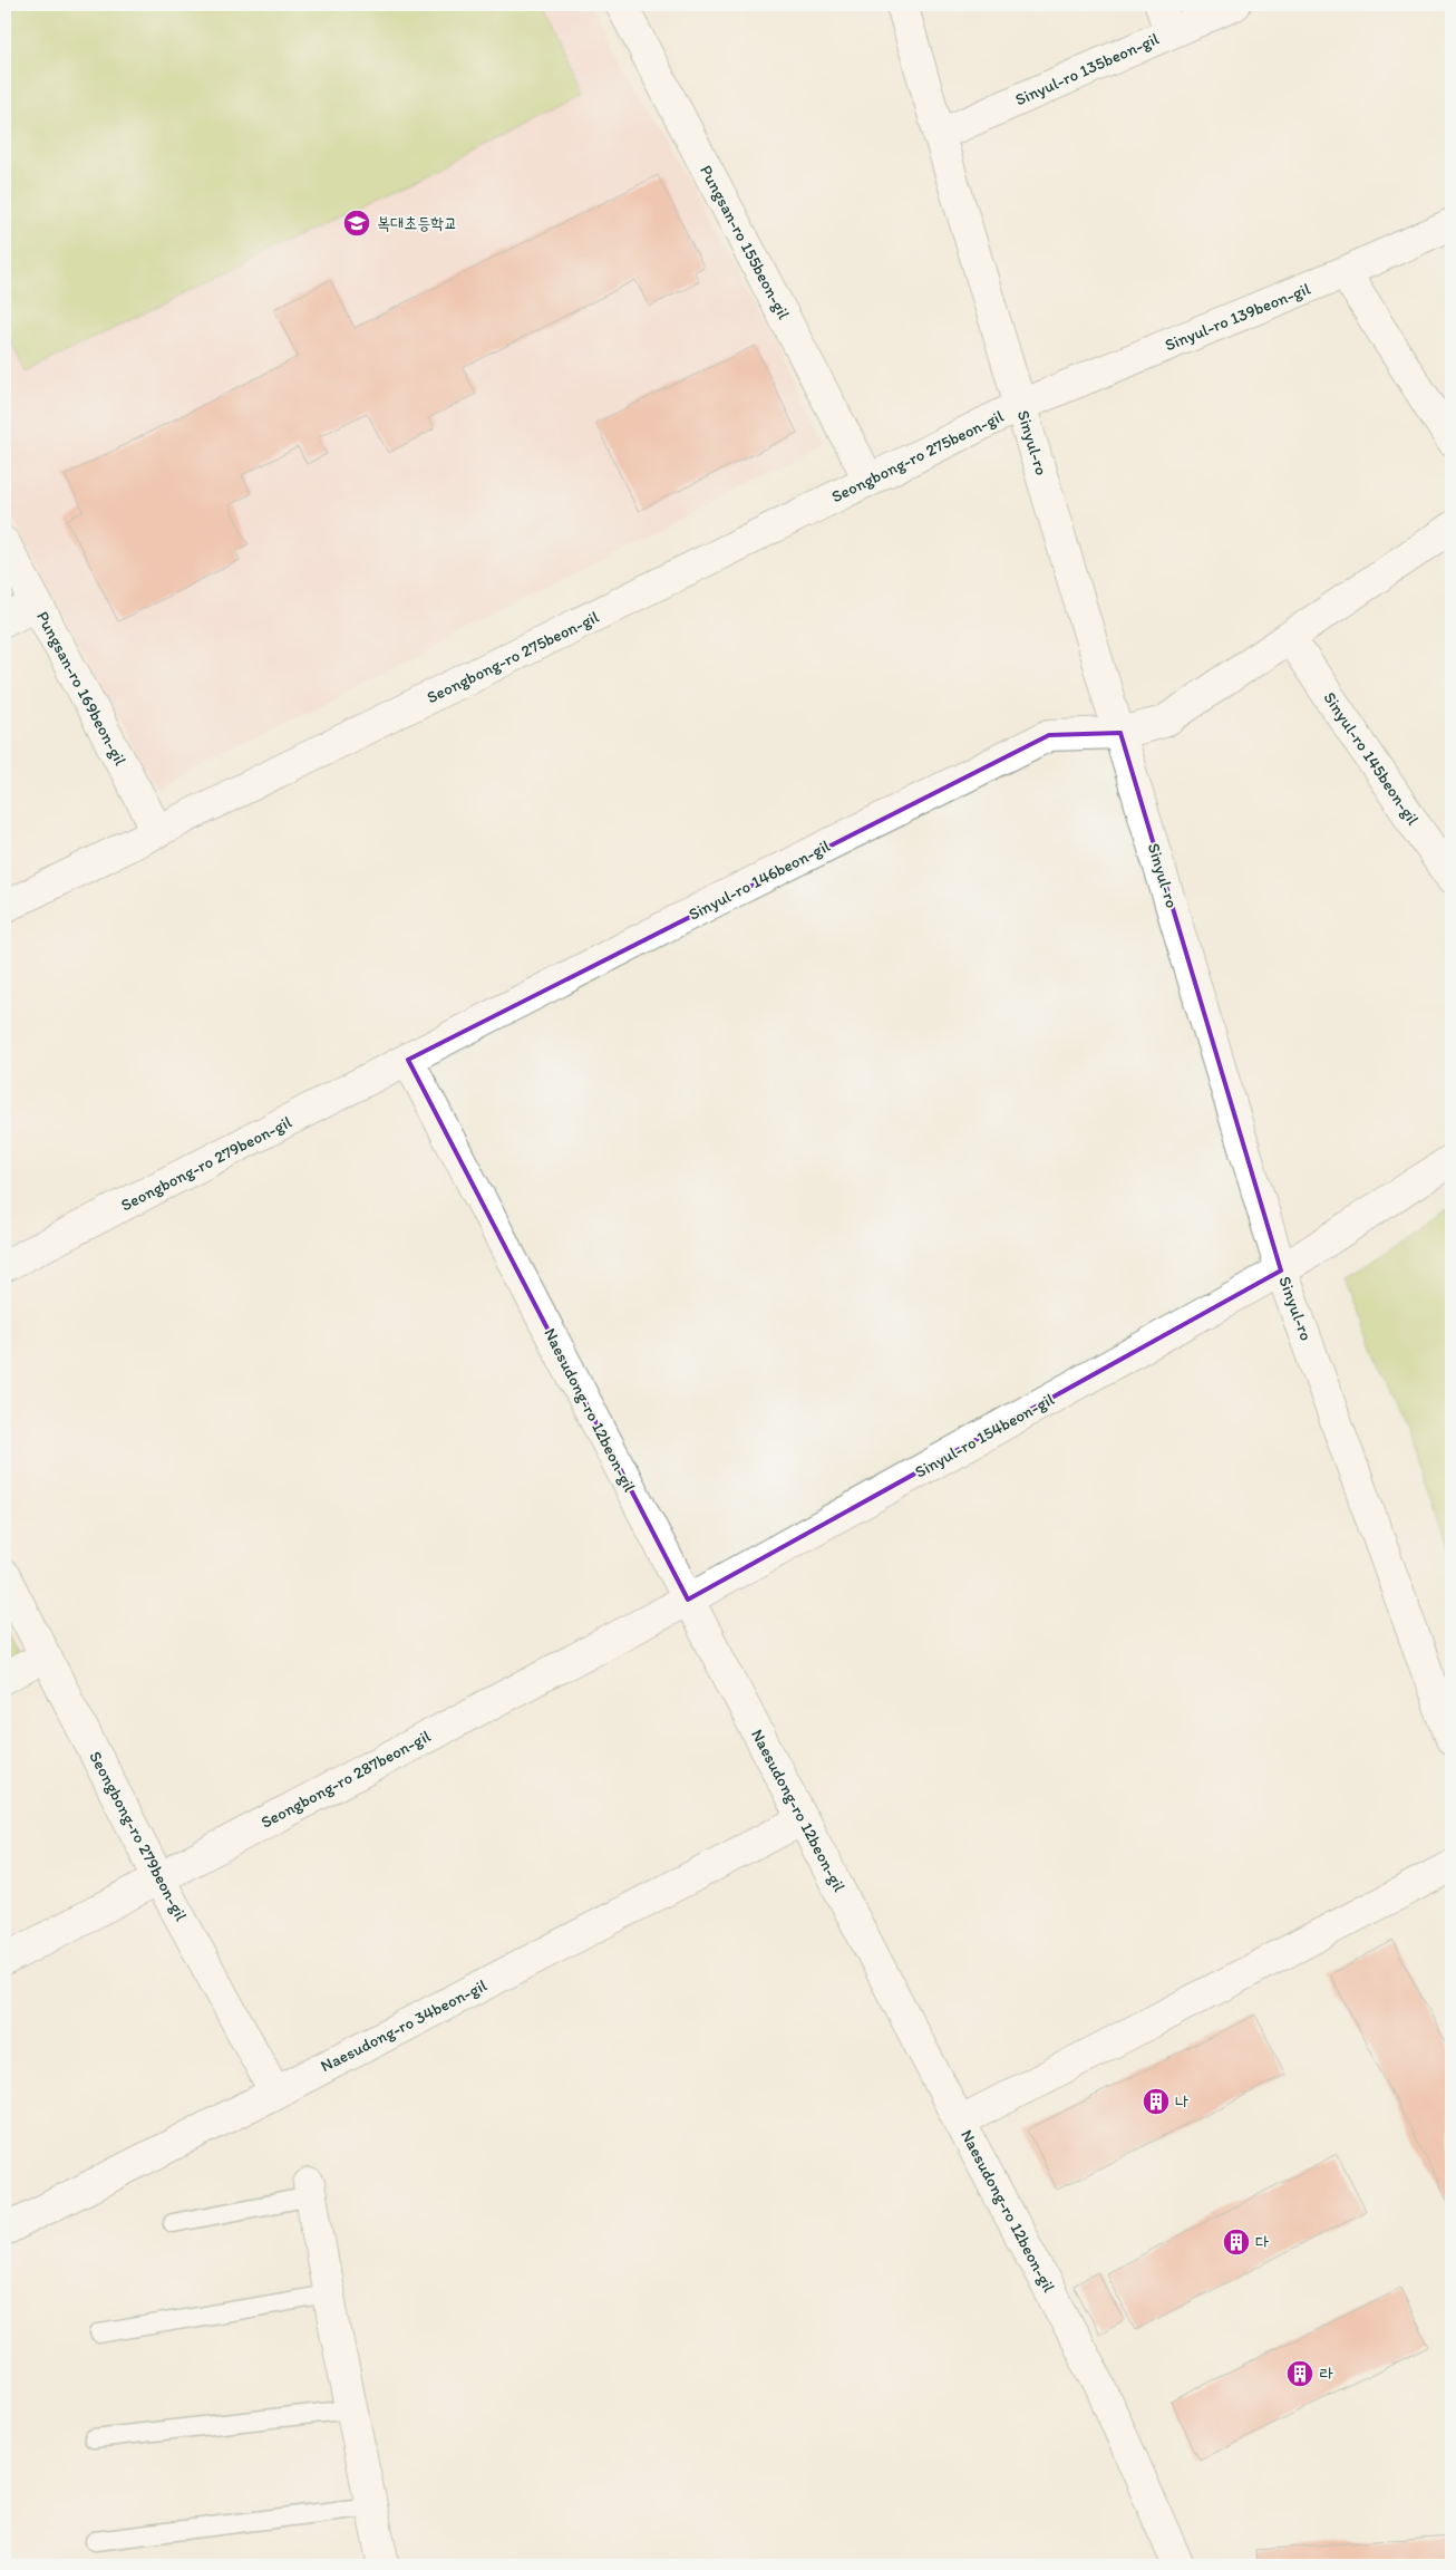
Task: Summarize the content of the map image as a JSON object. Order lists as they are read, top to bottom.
{
  "streets": {
    "street": [
      "Sinyul-ro 135beon-gil",
      "Pungsan-ro 155beon-gil",
      "Sinyul-ro 139beon-gil",
      "Sinyul-ro",
      "Seongbong-ro 275beon-gil",
      "Pungsan-ro 169beon-gil",
      "Sinyul-ro 145beon-gil",
      "Sinyul-ro 146beon-gil",
      "Seongbong-ro 279beon-gil",
      "Naesudong-ro 12beon-gil",
      "Sinyul-ro 154beon-gil",
      "Seongbong-ro 287beon-gil",
      "Naesudong-ro 34beon-gil"
    ]
  },
  "crossings": [
    ["Sinyul-ro 135beon-gil", "Sinyul-ro"],
    ["Pungsan-ro 155beon-gil", "Seongbong-ro 275beon-gil"],
    ["Sinyul-ro 139beon-gil", "Sinyul-ro"],
    ["Sinyul-ro 139beon-gil", "Seongbong-ro 275beon-gil"],
    ["Sinyul-ro", "Seongbong-ro 275beon-gil"],
    ["Sinyul-ro", "Sinyul-ro 146beon-gil"],
    ["Sinyul-ro", "Sinyul-ro 154beon-gil"],
    ["Seongbong-ro 275beon-gil", "Pungsan-ro 169beon-gil"],
    ["Sinyul-ro 146beon-gil", "Seongbong-ro 279beon-gil"],
    ["Sinyul-ro 146beon-gil", "Naesudong-ro 12beon-gil"],
    ["Seongbong-ro 279beon-gil", "Naesudong-ro 12beon-gil"],
    ["Seongbong-ro 279beon-gil", "Seongbong-ro 287beon-gil"],
    ["Seongbong-ro 279beon-gil", "Naesudong-ro 34beon-gil"],
    ["Naesudong-ro 12beon-gil", "Sinyul-ro 154beon-gil"],
    ["Naesudong-ro 12beon-gil", "Seongbong-ro 287beon-gil"],
    ["Naesudong-ro 12beon-gil", "Naesudong-ro 34beon-gil"],
    ["Sinyul-ro 154beon-gil", "Seongbong-ro 287beon-gil"]
  ],
  "places": {
    "school or university": ["복대초등학교"],
    "building": ["나", "다", "라"]
  }
}
